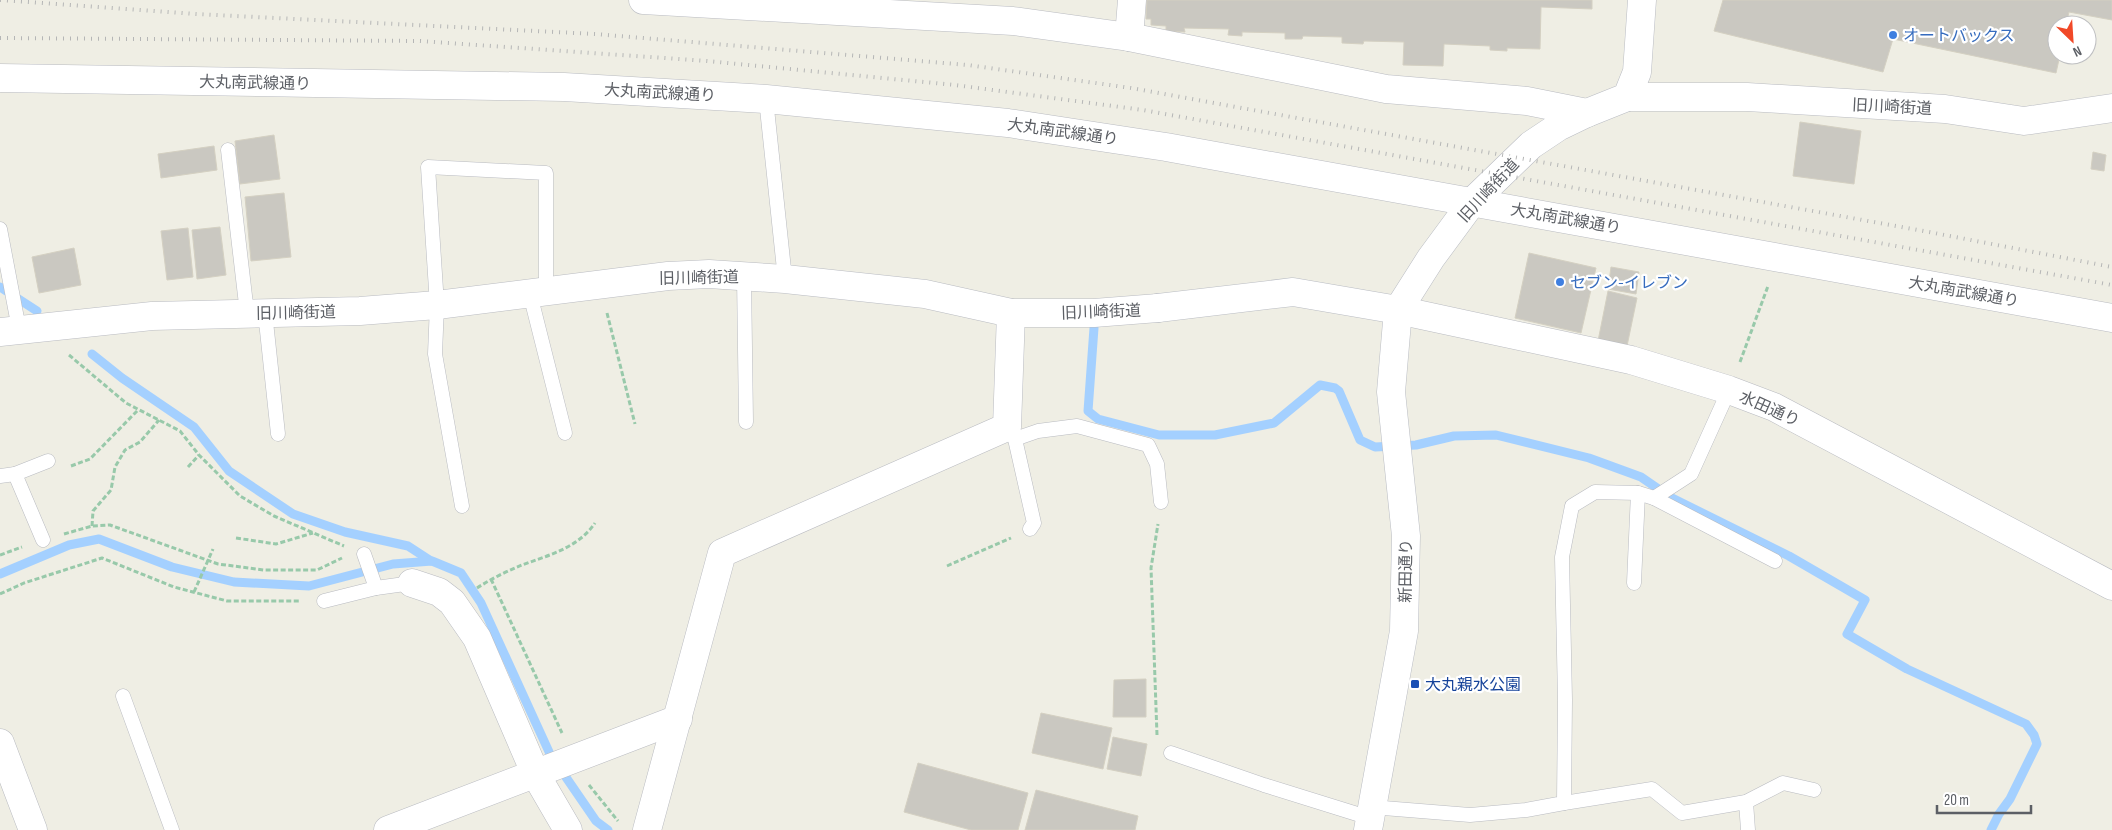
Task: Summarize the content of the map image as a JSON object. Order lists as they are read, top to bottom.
{
  "streets": {
    "street": [
      "大丸南武線通り",
      "旧川崎街道",
      "水田通り",
      "新田通り"
    ]
  },
  "crossings": [
    ["大丸南武線通り", "旧川崎街道"],
    ["旧川崎街道", "水田通り"],
    ["旧川崎街道", "新田通り"],
    ["水田通り", "新田通り"]
  ],
  "places": {
    "other": ["オートバックス", "セブン-イレブン"],
    "transit": ["大丸親水公園"]
  },
  "scale_bar": "20 m",
  "north": "bottom right"
}
